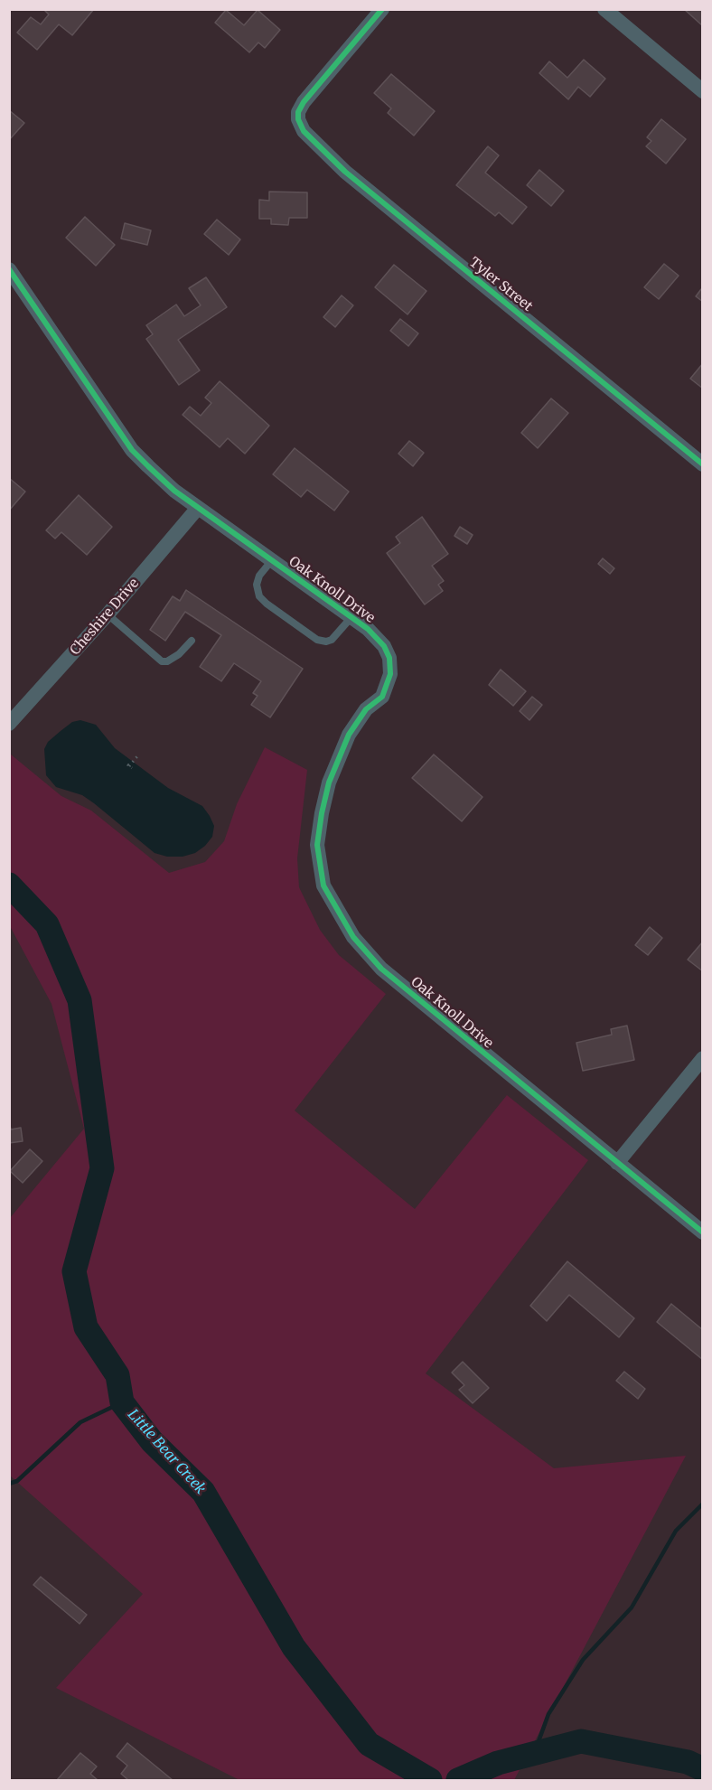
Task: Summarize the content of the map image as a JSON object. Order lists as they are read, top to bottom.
{
  "streets": {
    "street": ["Tyler Street", "Oak Knoll Drive", "Cheshire Drive"]
  },
  "crossings": [
    ["Oak Knoll Drive", "Cheshire Drive"]
  ],
  "water": ["Little Bear Creek"]
}
